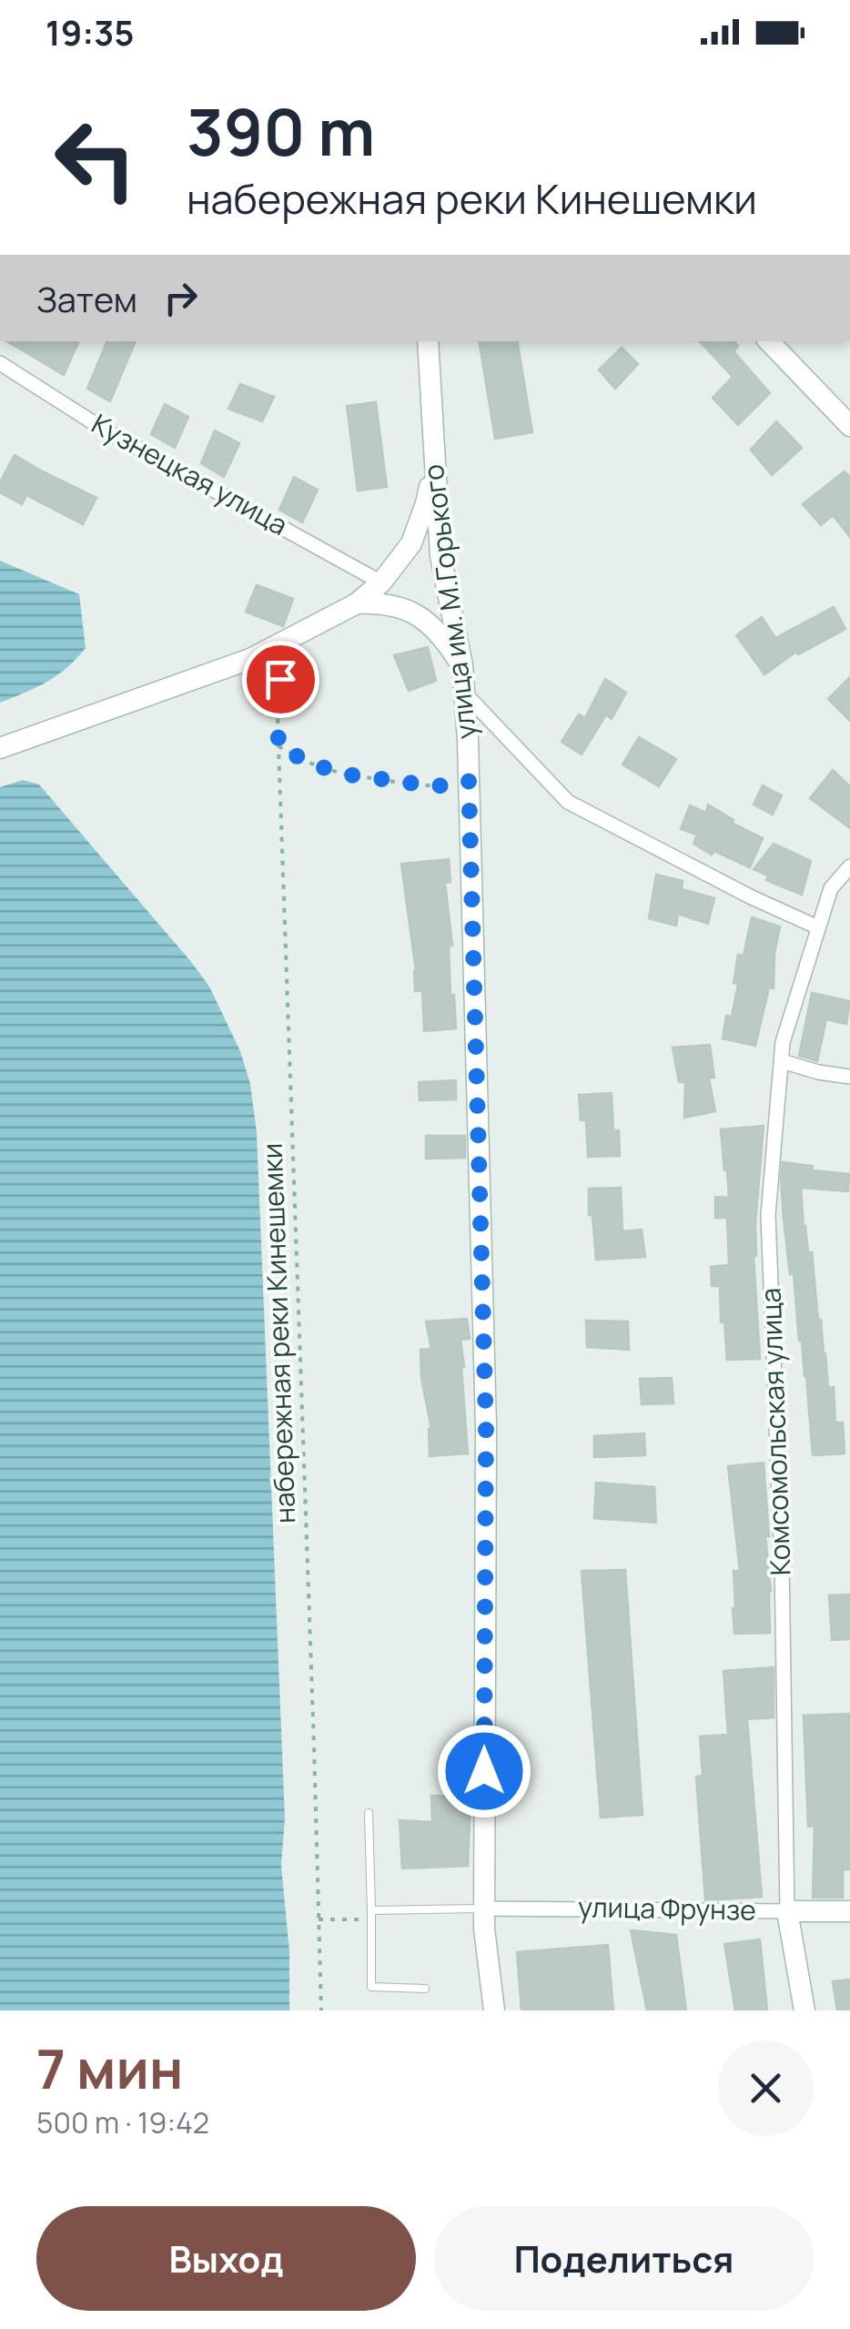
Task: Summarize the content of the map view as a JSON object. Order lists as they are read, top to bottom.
{
  "streets": {
    "main road": ["улица им. М.Горького", "Комсомольская улица", "улица Фрунзе"],
    "street": ["Кузнецкая улица"],
    "path": ["набережная реки Кинешемки"]
  },
  "crossings": [
    ["улица им. М.Горького", "набережная реки Кинешемки"],
    ["улица им. М.Горького", "улица Фрунзе"],
    ["Комсомольская улица", "улица Фрунзе"]
  ],
  "page": {
    "status": "19:35",
    "turn": ["390 m", "набережная реки Кинешемки"],
    "then": "Затем",
    "heading": ["7 мин", "500 m · 19:42"],
    "buttons": ["Выход", "Поделиться"]
  }
}
